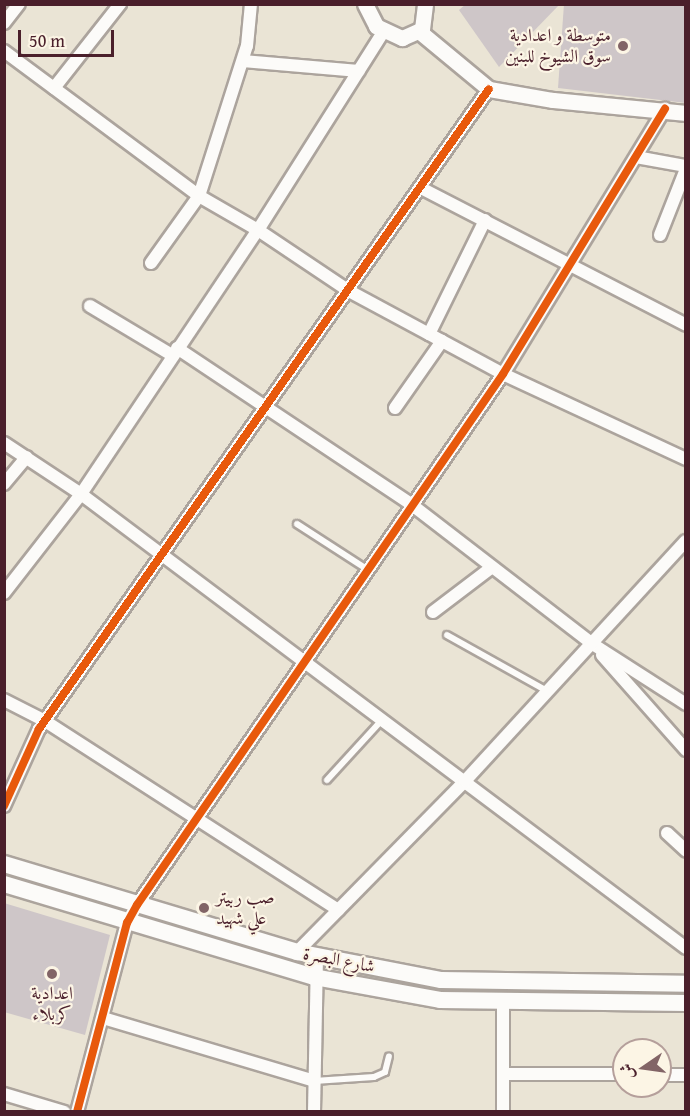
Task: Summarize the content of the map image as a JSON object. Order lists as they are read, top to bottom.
{
  "streets": {
    "main road": ["شارع البصرة"]
  },
  "places": ["متوسطة و اعدادية سوق الشيوخ للبنين", "صب ربيتر علي شهيد", "اعدادية كربلاء"],
  "scale_bar": "50 m",
  "north": "left"
}
